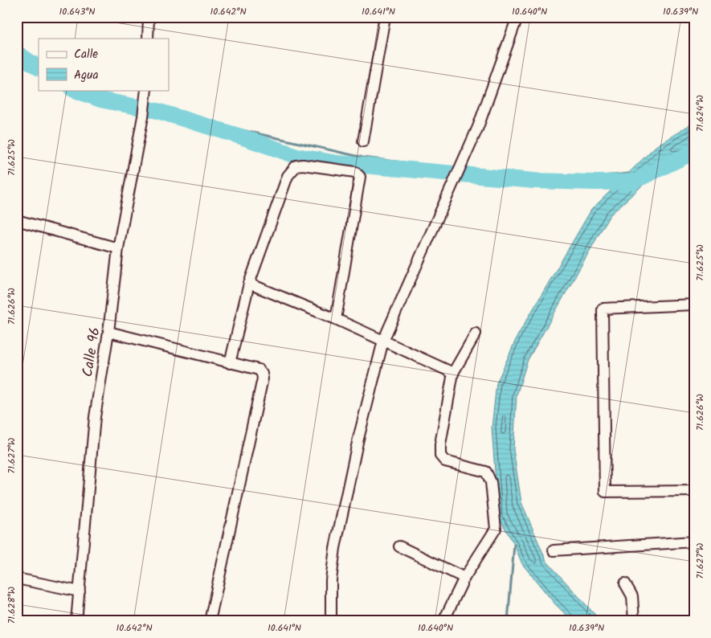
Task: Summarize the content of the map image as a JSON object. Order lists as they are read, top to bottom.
{
  "streets": {
    "street": ["Calle 96"]
  },
  "legend": ["Calle", "Agua"],
  "coordinates": [
    "10.643°N",
    "10.642°N",
    "10.641°N",
    "10.640°N",
    "10.639°N",
    "71.624°W",
    "71.625°W",
    "71.626°W",
    "71.627°W",
    "71.628°W"
  ]
}
